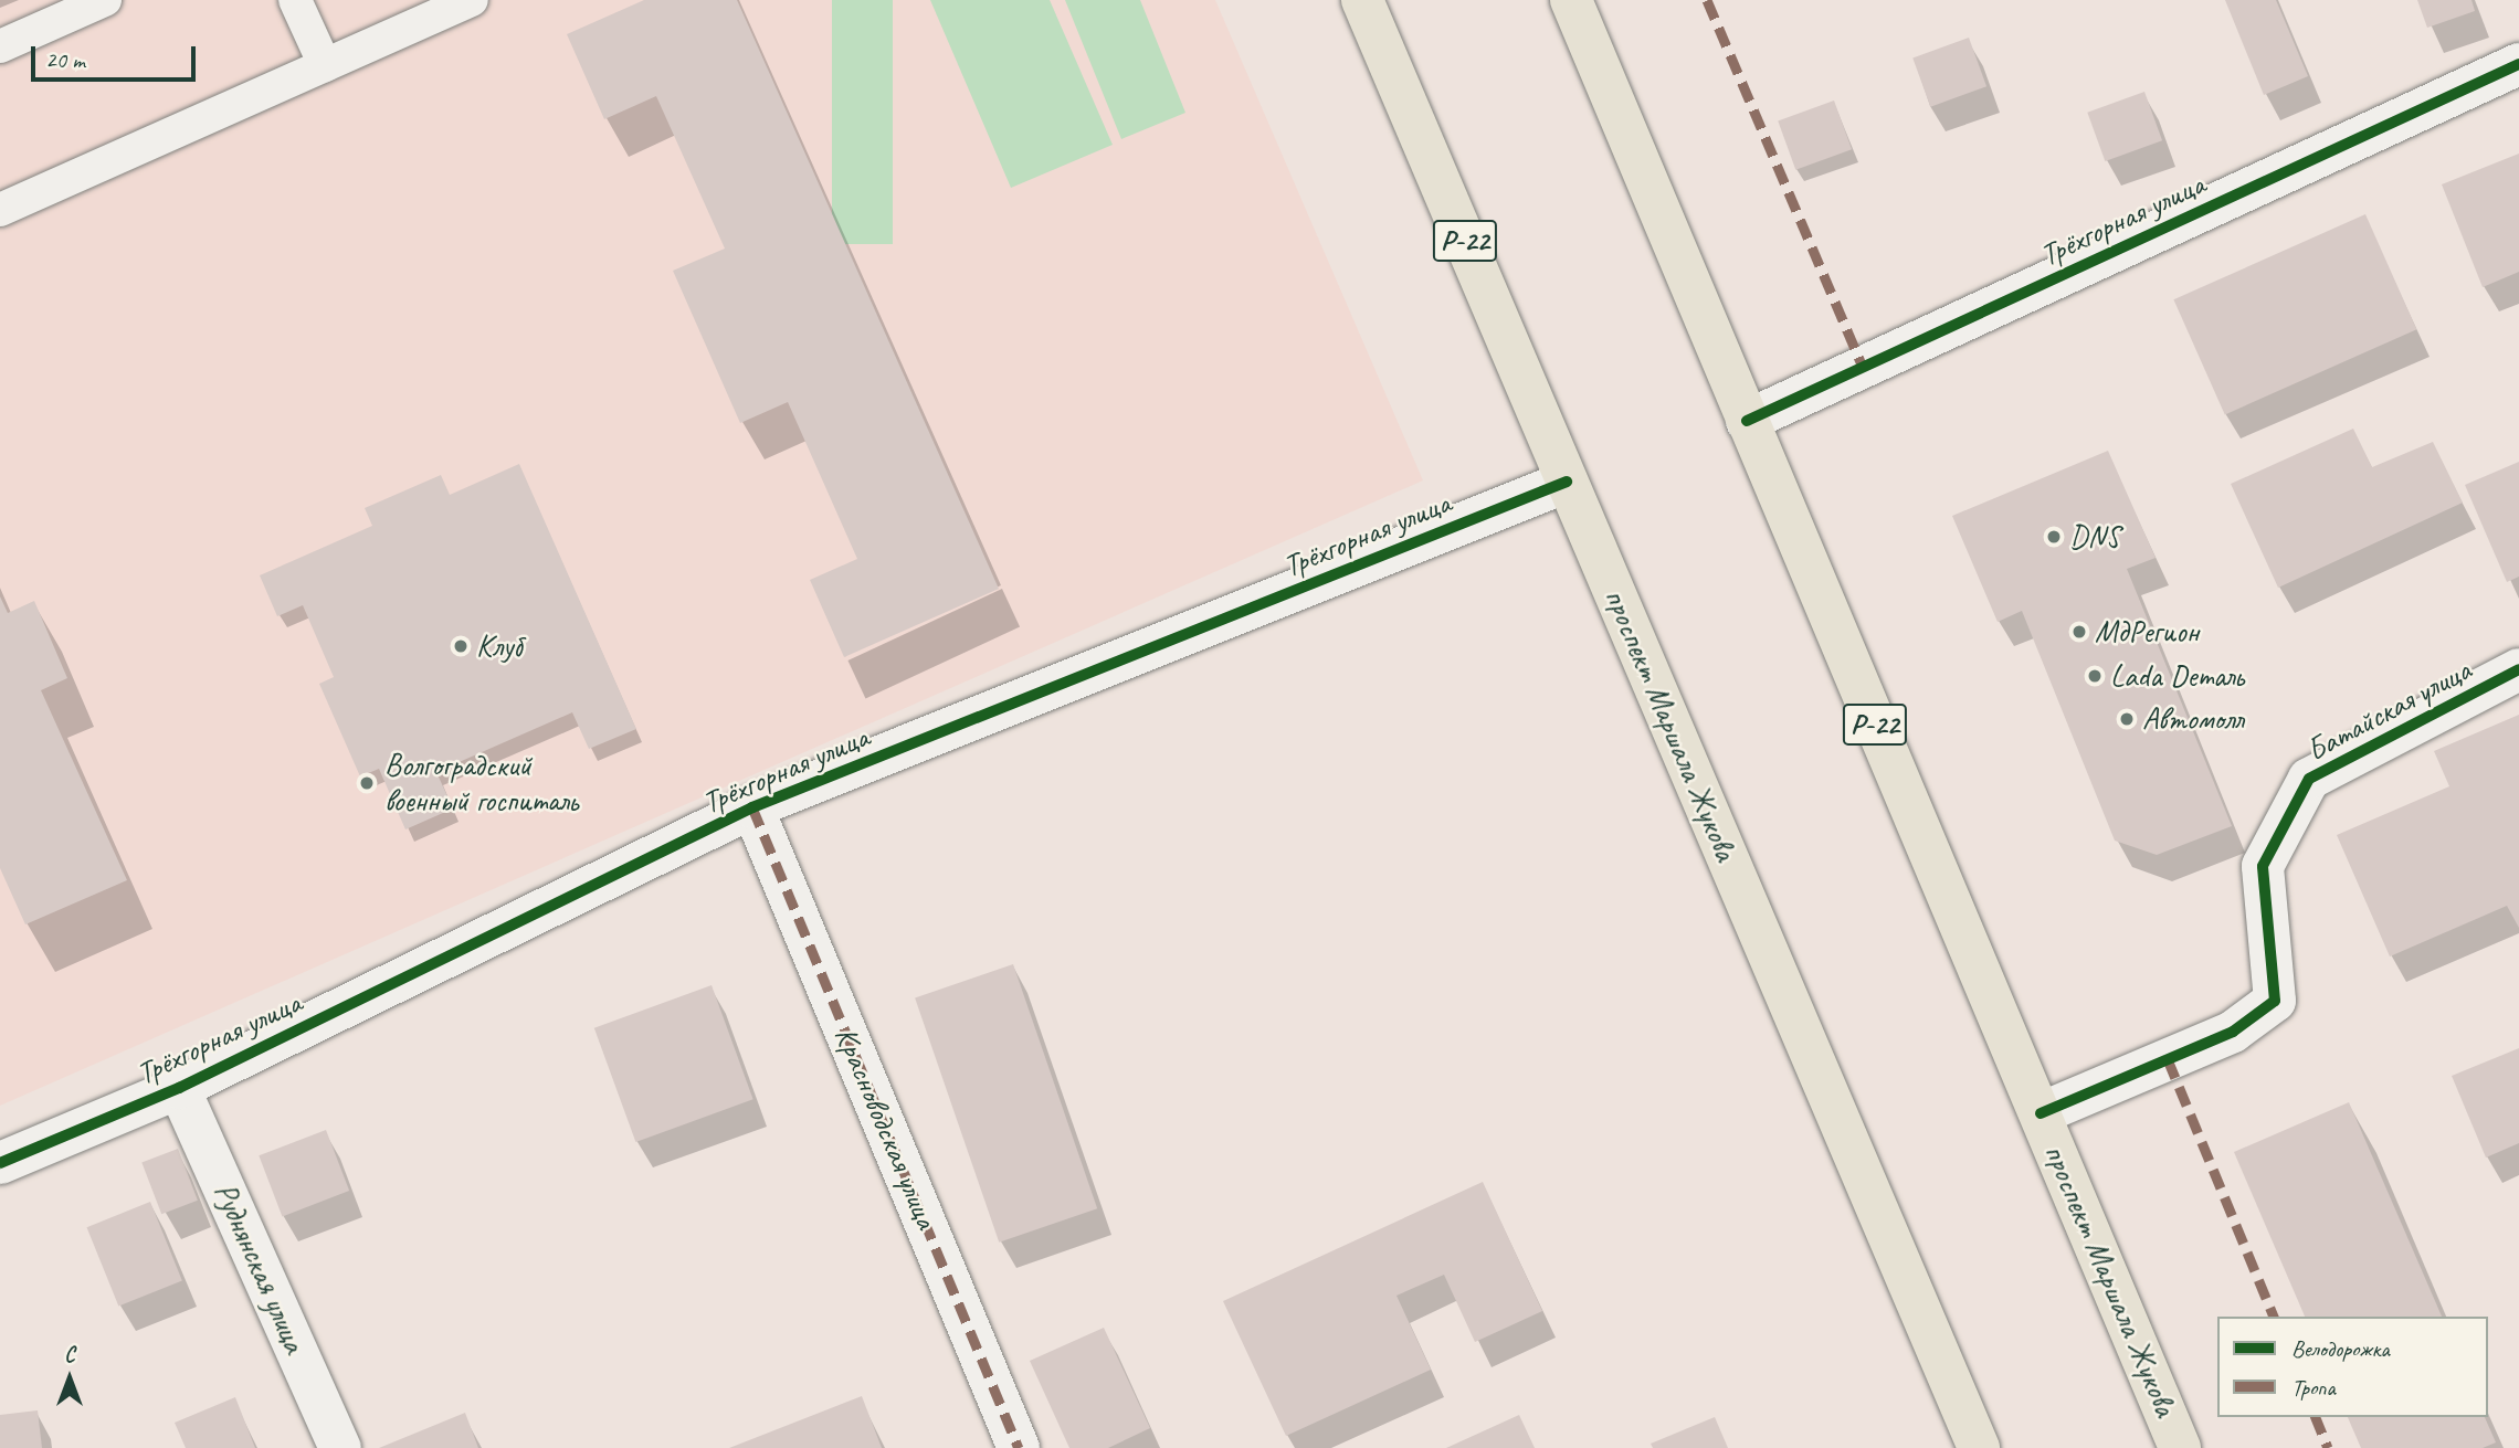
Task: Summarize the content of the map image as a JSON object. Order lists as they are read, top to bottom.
{
  "streets": {
    "highway": ["Р-22", "проспект Маршала Жукова"],
    "street": [
      "Трёхгорная улица",
      "Батайская улица",
      "Красноводская улица",
      "Руднянская улица"
    ]
  },
  "crossings": [
    ["Трёхгорная улица", "проспект Маршала Жукова"],
    ["Трёхгорная улица", "Красноводская улица"],
    ["Трёхгорная улица", "Руднянская улица"],
    ["Батайская улица", "проспект Маршала Жукова"]
  ],
  "places": [
    "DNS",
    "МдРегион",
    "Клуб",
    "Lada Dеталь",
    "Автомолл",
    "Волгоградский военный госпиталь"
  ],
  "legend": ["Велодорожка", "Тропа"],
  "scale_bar": "20 m",
  "north": "top"
}
